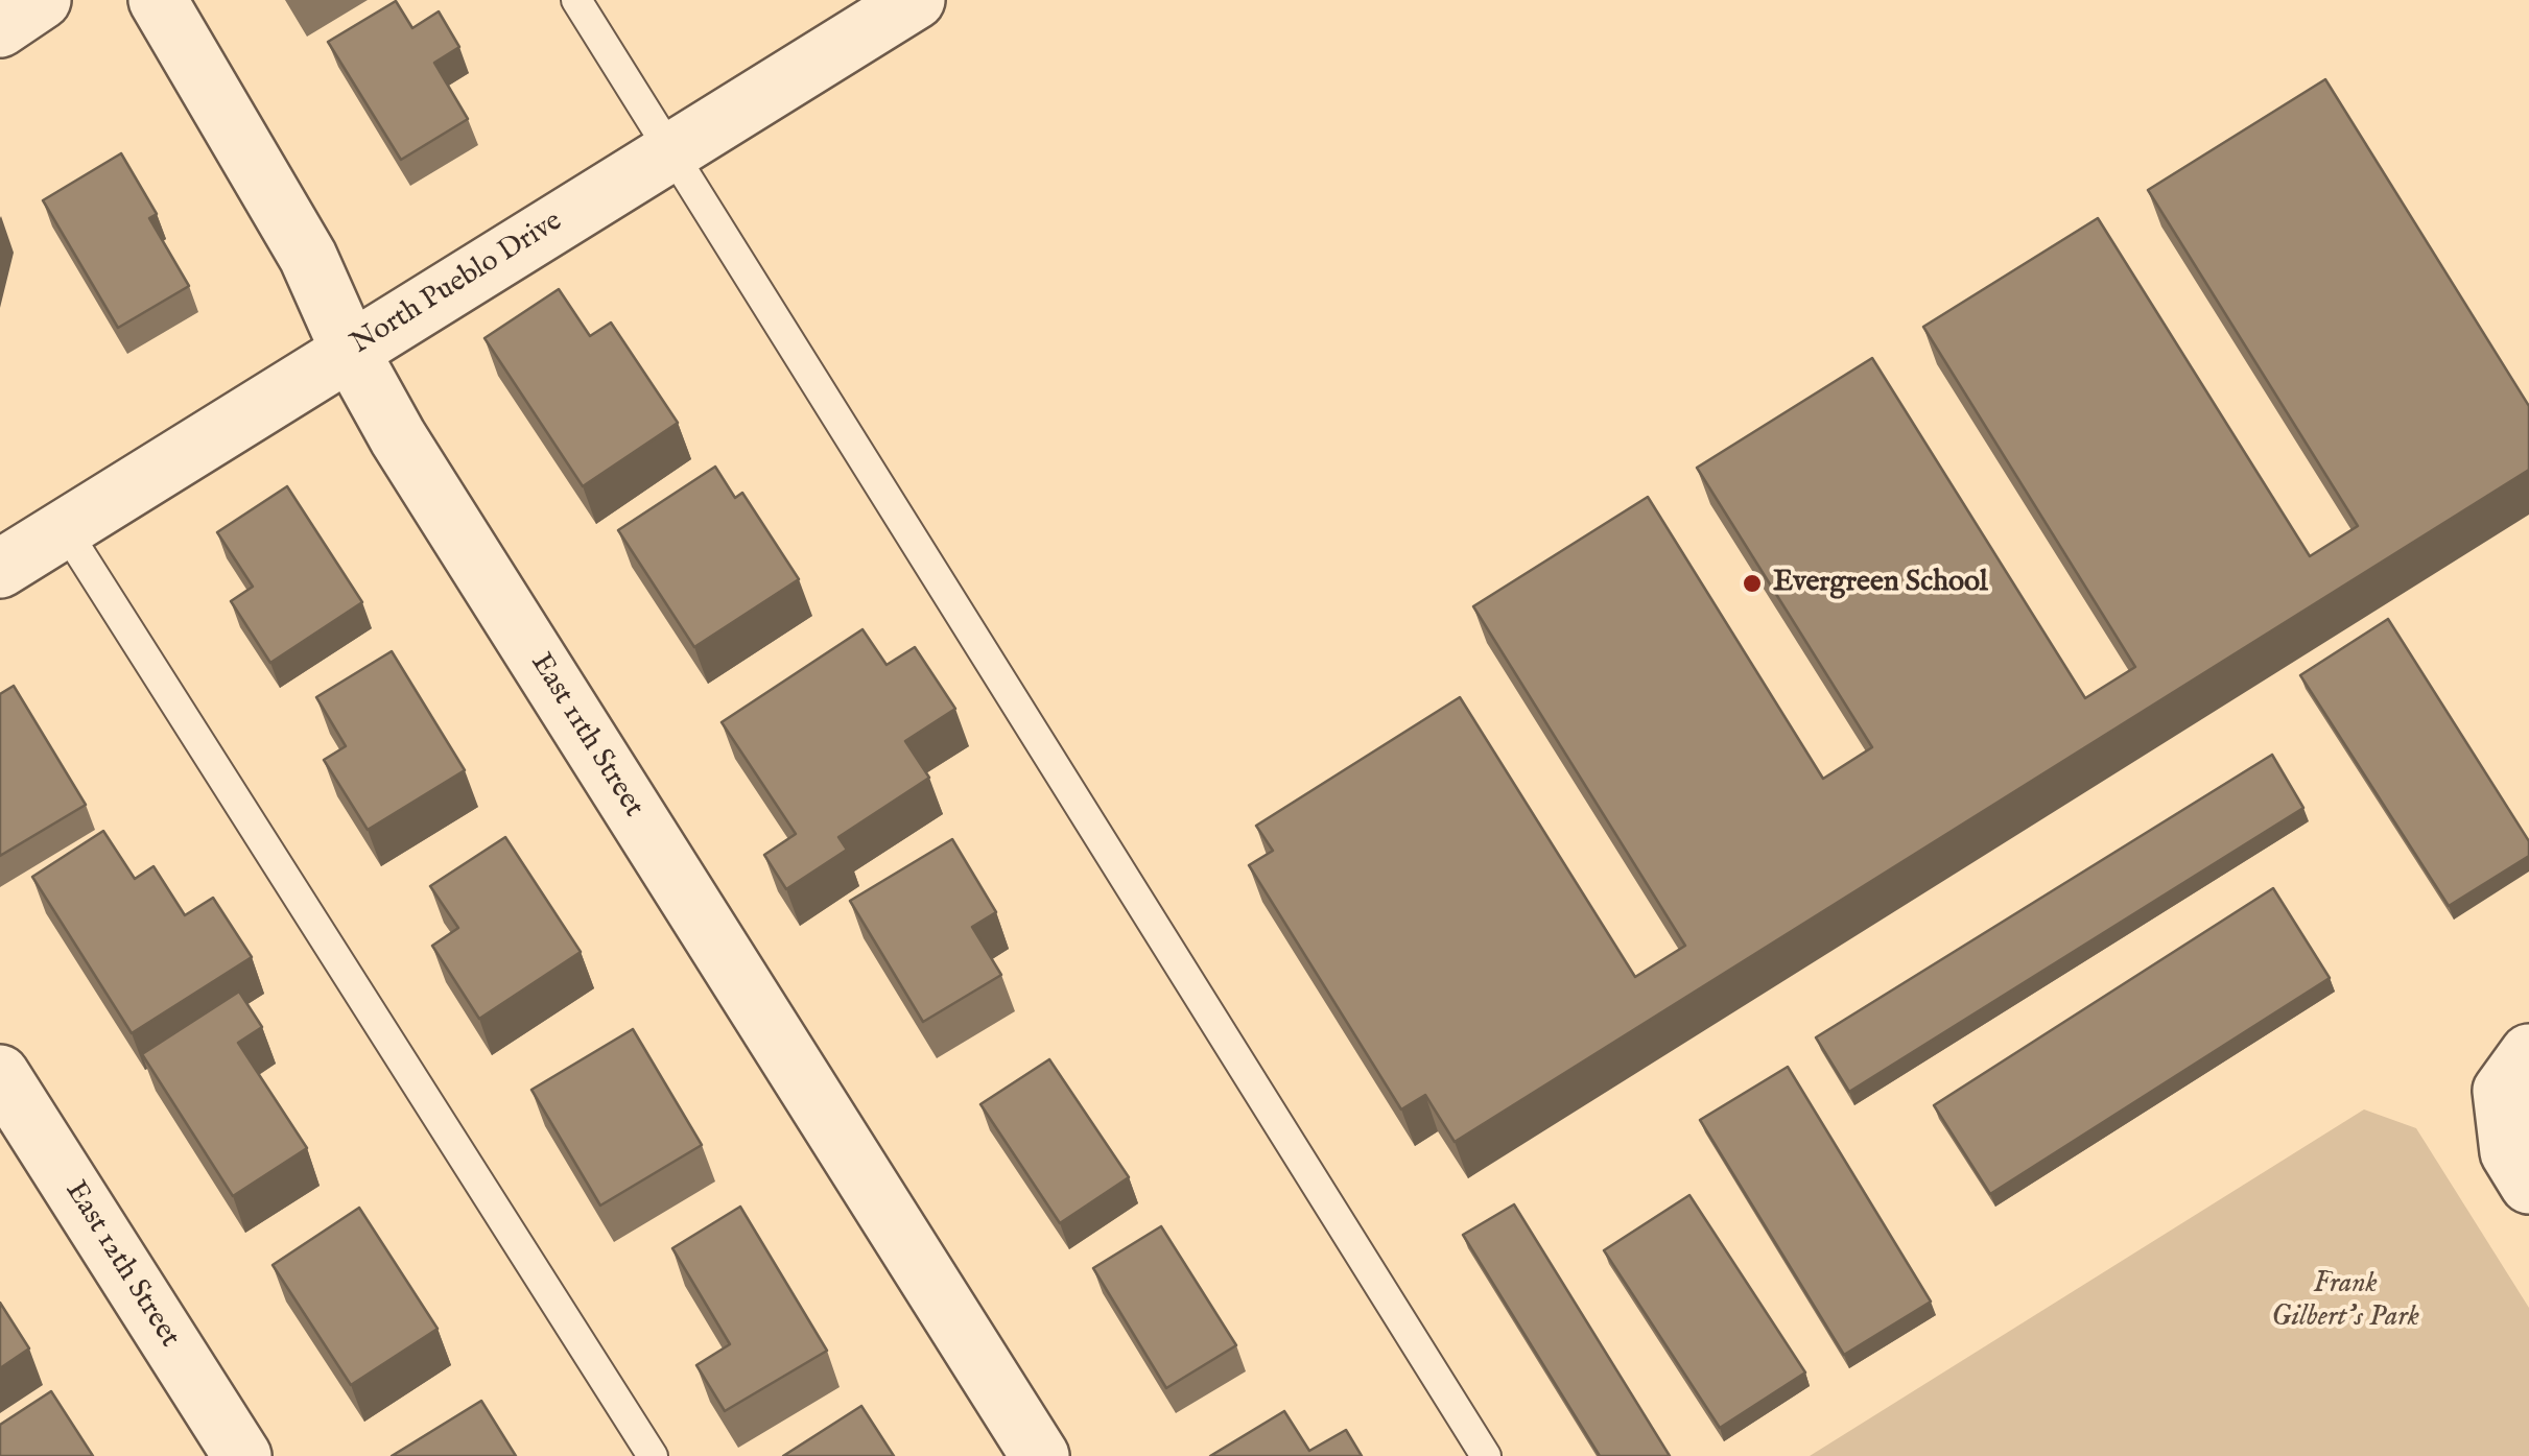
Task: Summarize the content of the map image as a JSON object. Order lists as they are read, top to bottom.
{
  "streets": {
    "street": ["North Pueblo Drive", "East 11th Street", "East 12th Street"]
  },
  "crossings": [
    ["North Pueblo Drive", "East 11th Street"]
  ],
  "parks": ["Frank Gilbert's Park"],
  "places": ["Evergreen School"]
}
